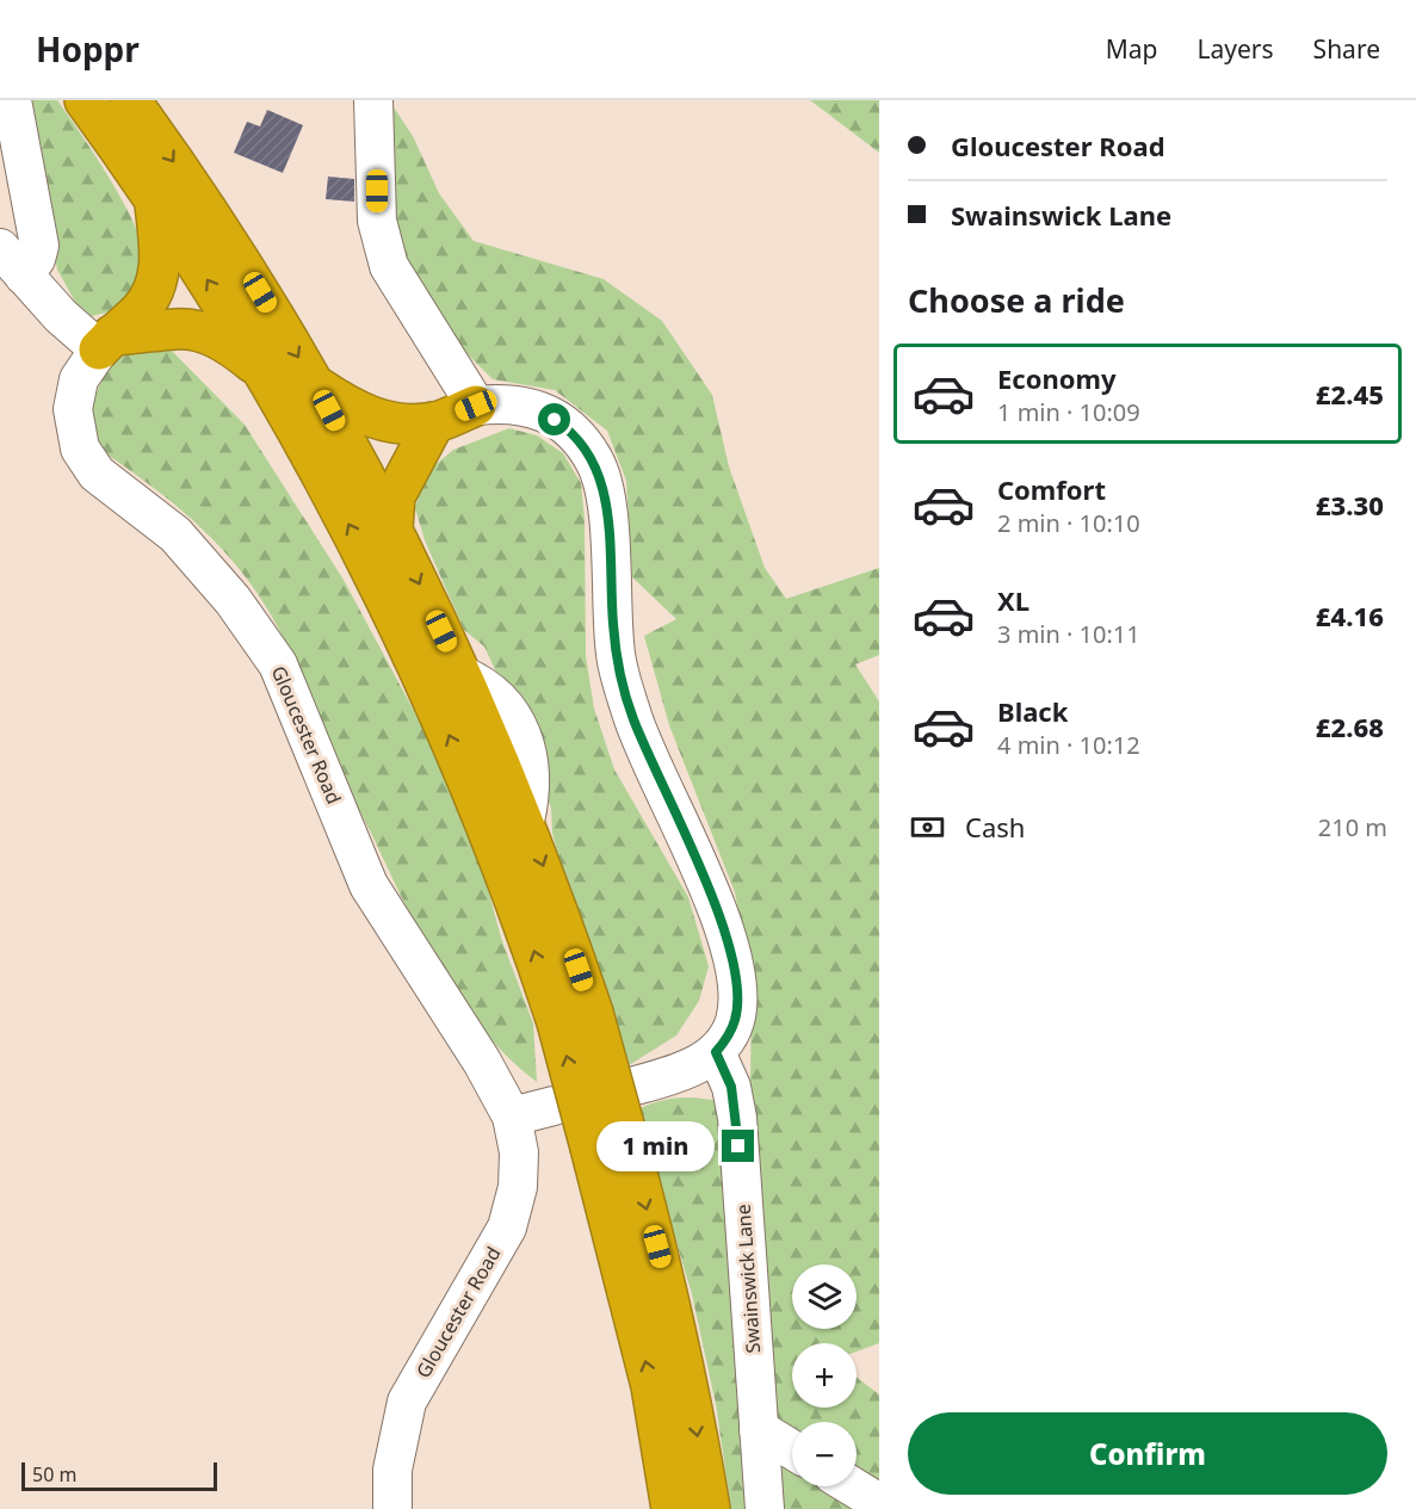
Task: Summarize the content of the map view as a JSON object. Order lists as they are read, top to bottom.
{
  "streets": {
    "street": ["Gloucester Road", "Swainswick Lane"]
  },
  "scale_bar": "50 m",
  "page": {
    "header": "Hoppr",
    "nav": ["Map", "Layers", "Share"],
    "banner": ["Gloucester Road", "Swainswick Lane"],
    "heading": "Choose a ride",
    "list": [
      {
        "name": "Economy",
        "note": "1 min · 10:09",
        "value": "£2.45"
      },
      {
        "name": "Comfort",
        "note": "2 min · 10:10",
        "value": "£3.30"
      },
      {
        "name": "XL",
        "note": "3 min · 10:11",
        "value": "£4.16"
      },
      {
        "name": "Black",
        "note": "4 min · 10:12",
        "value": "£2.68"
      }
    ],
    "pay": ["Cash", "210 m"],
    "bubble": "1 min",
    "map_buttons": ["+", "−"],
    "buttons": "Confirm",
    "scale": "50 m"
  }
}
